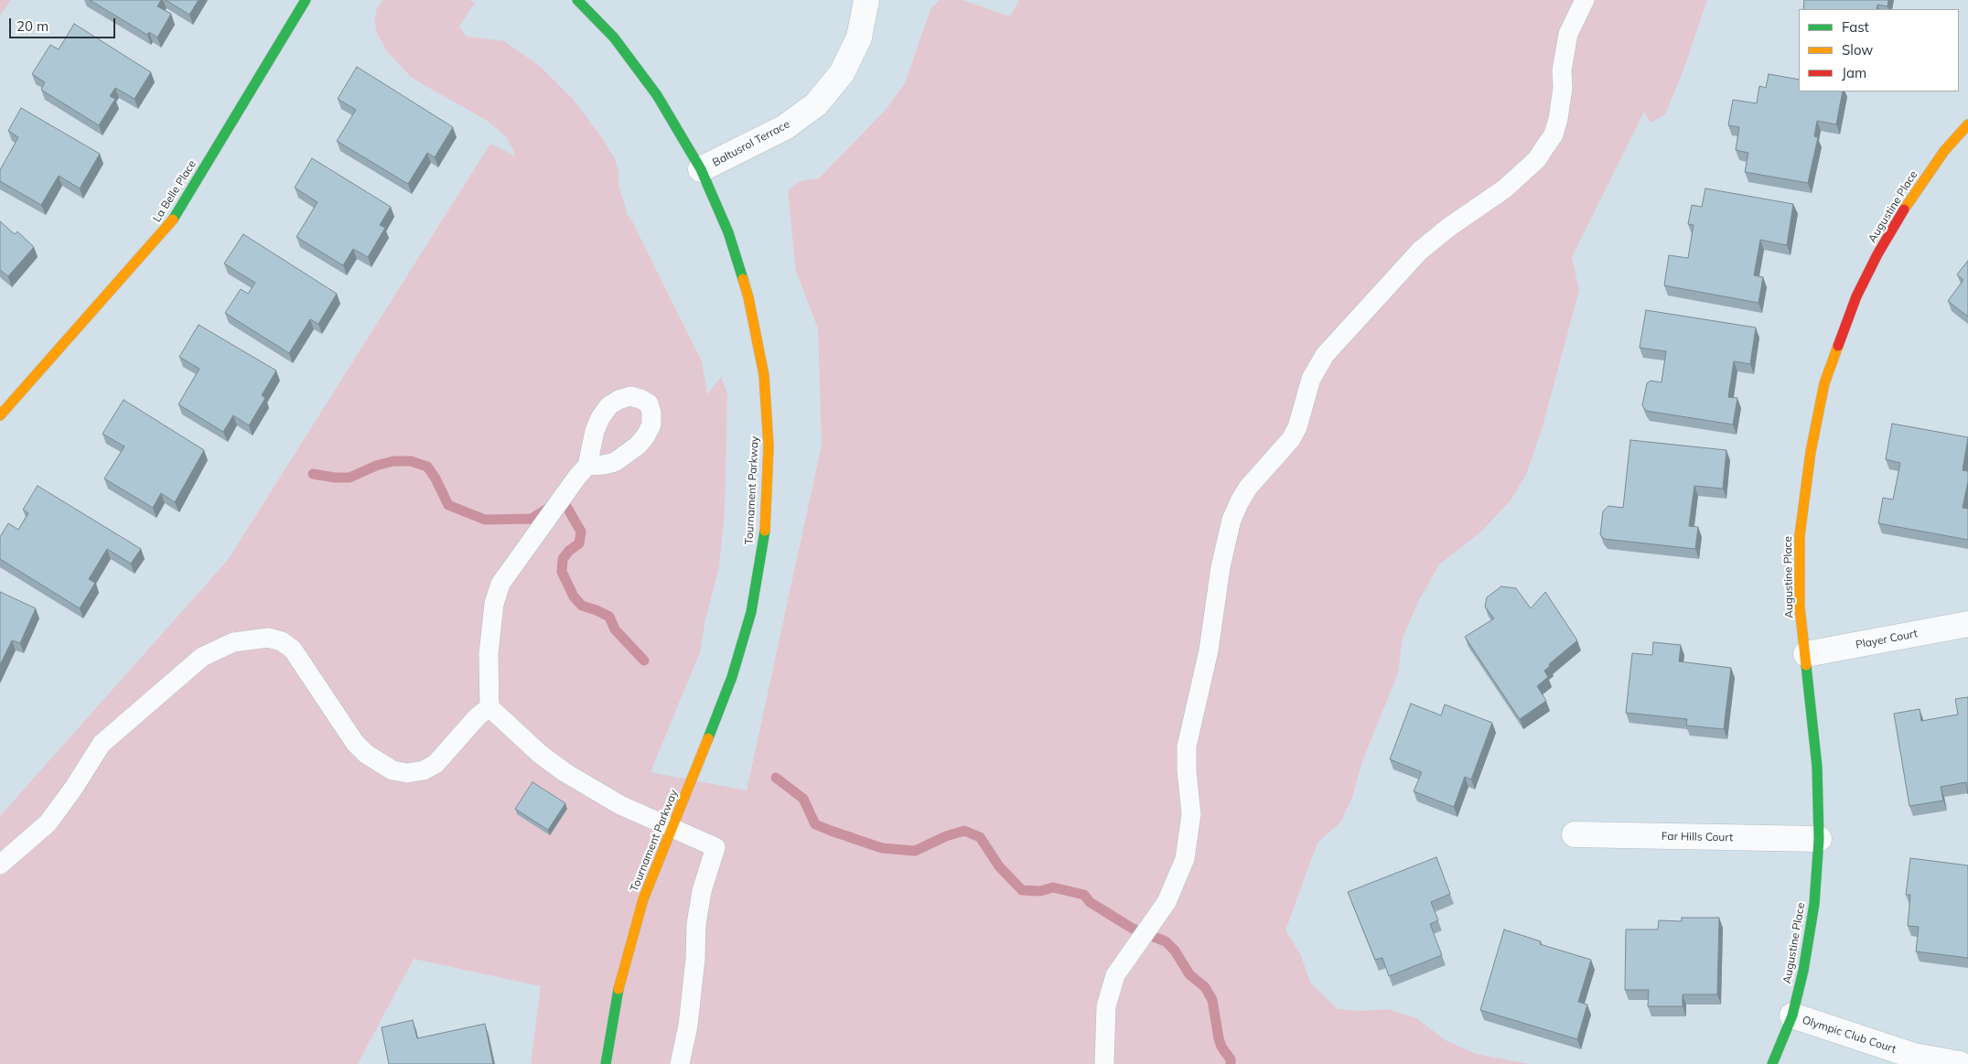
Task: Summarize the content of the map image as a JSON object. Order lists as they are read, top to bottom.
{
  "streets": {
    "street": [
      "Baltusrol Terrace",
      "La Belle Place",
      "Augustine Place",
      "Tournament Parkway",
      "Player Court",
      "Far Hills Court",
      "Olympic Club Court"
    ]
  },
  "crossings": [
    ["Baltusrol Terrace", "Tournament Parkway"],
    ["Augustine Place", "Player Court"],
    ["Augustine Place", "Far Hills Court"],
    ["Augustine Place", "Olympic Club Court"]
  ],
  "legend": ["Fast", "Slow", "Jam"],
  "scale_bar": "20 m"
}
